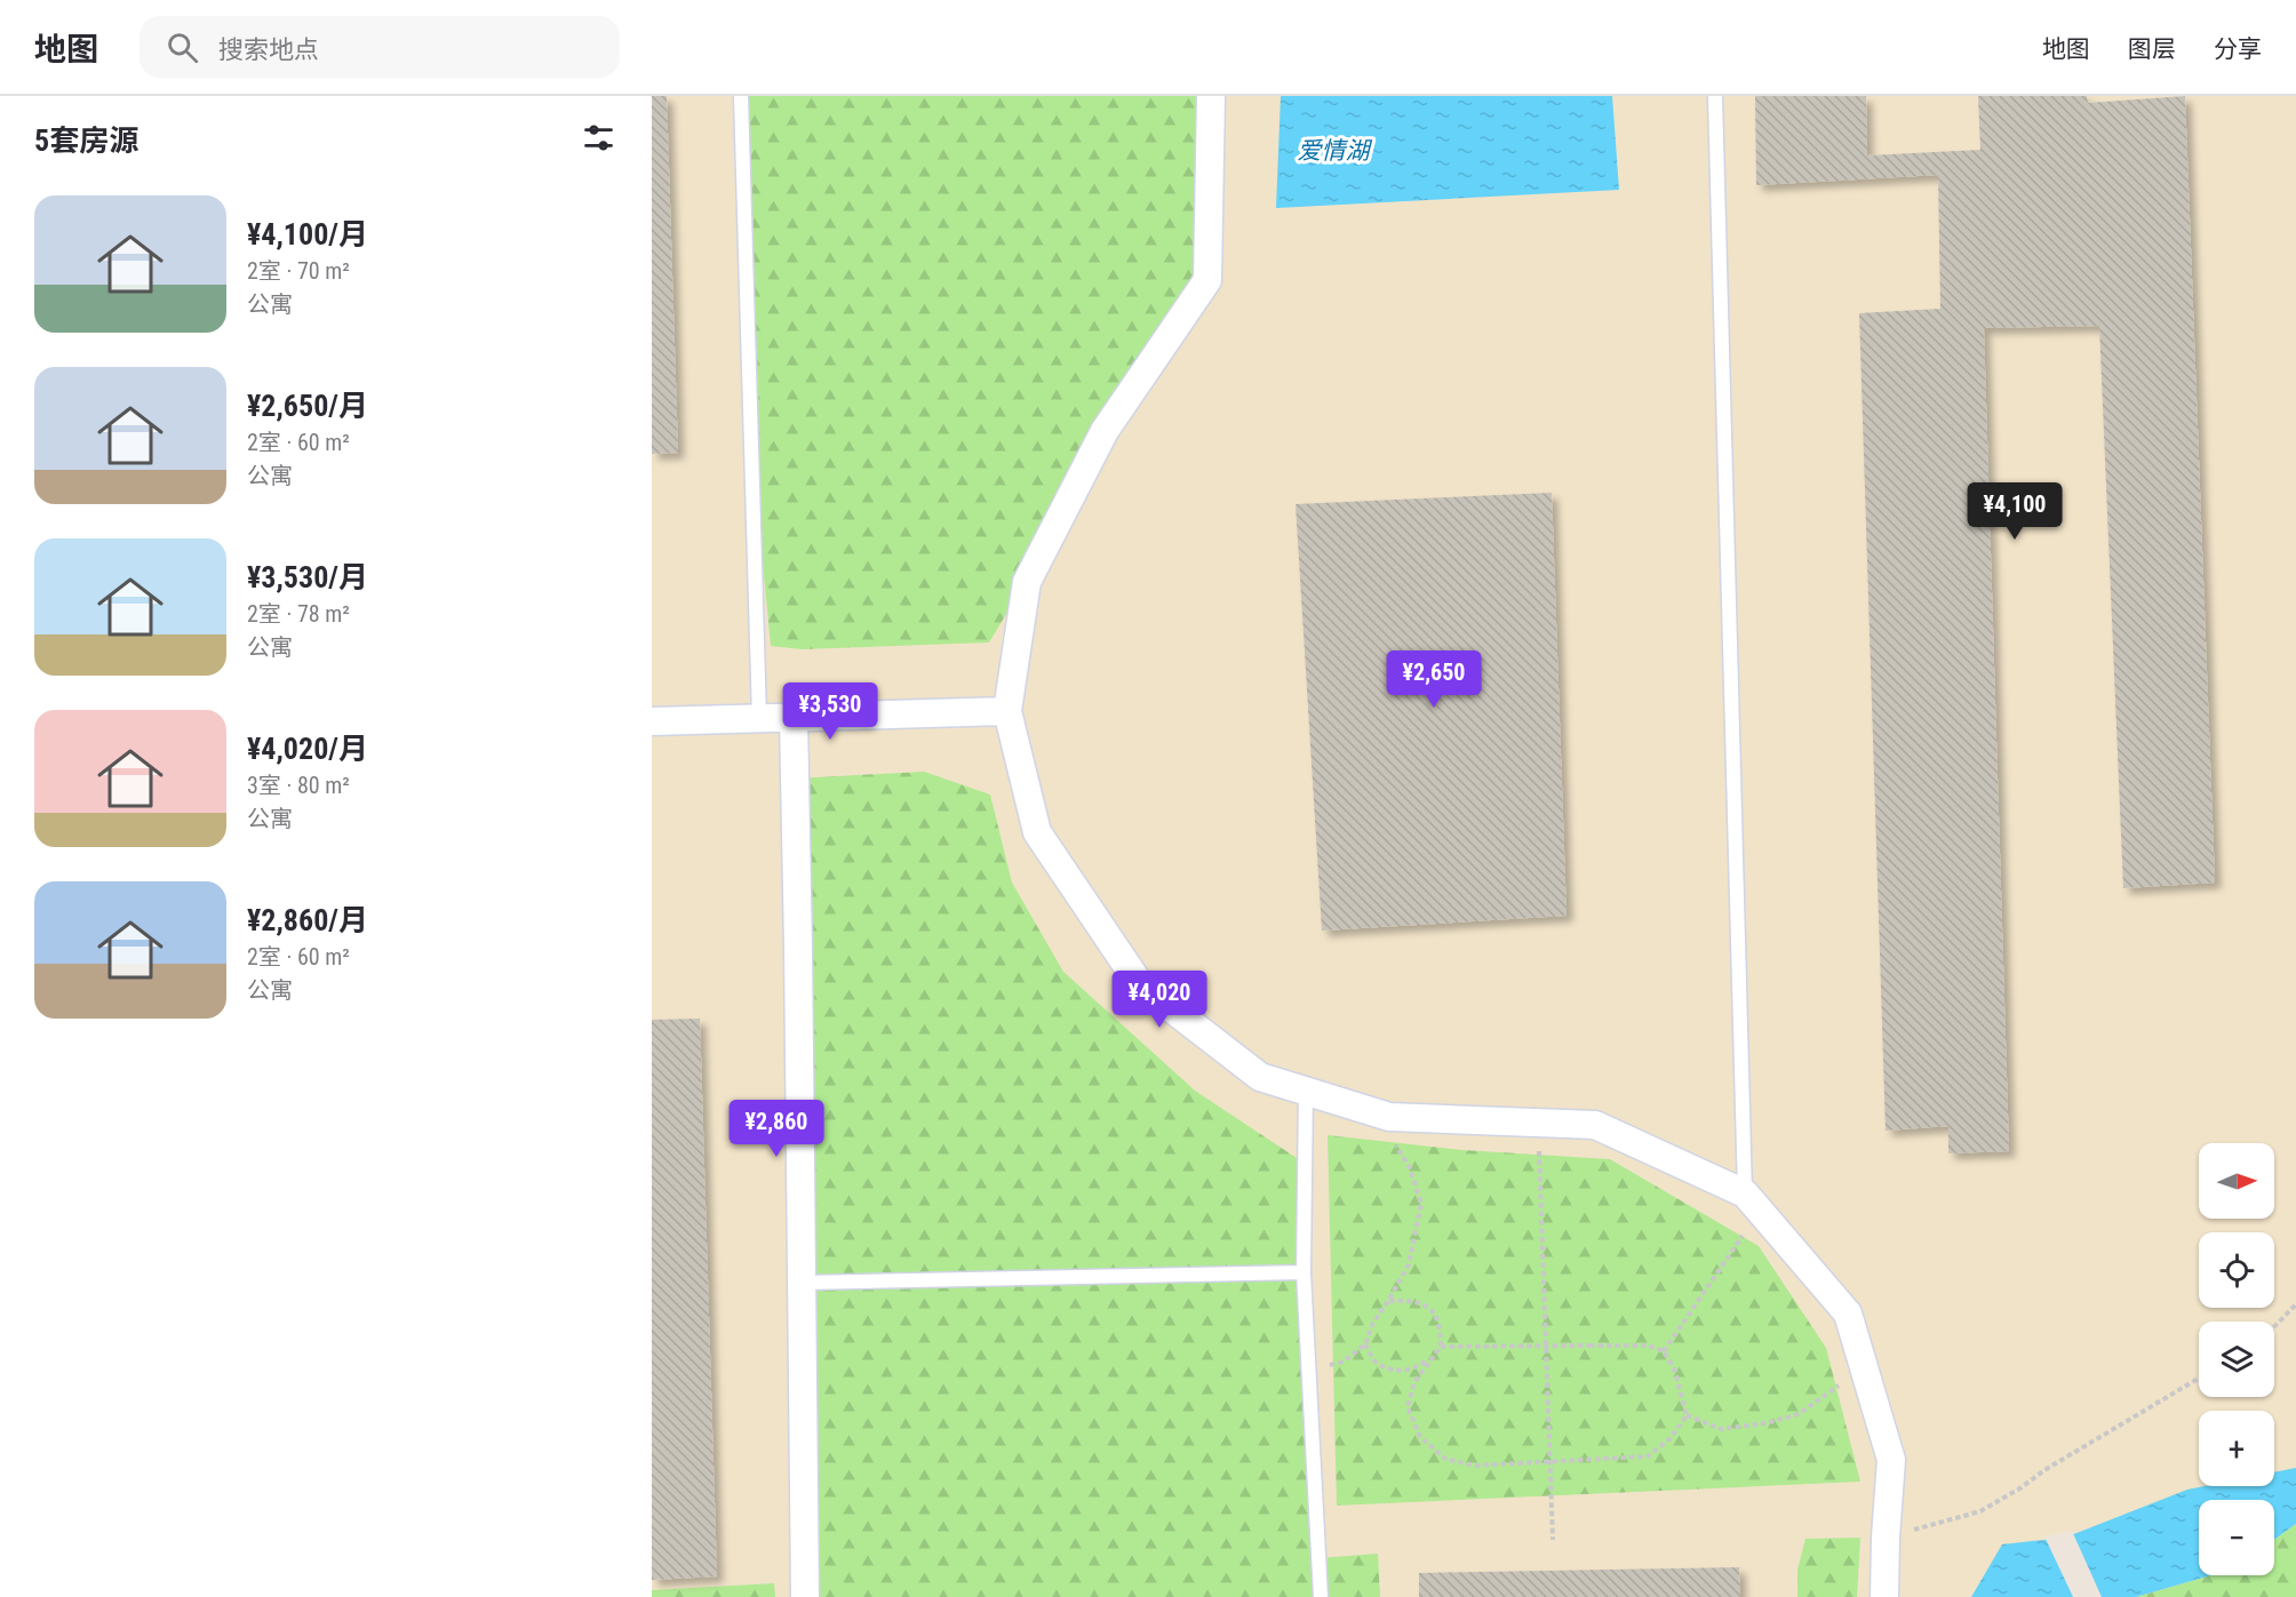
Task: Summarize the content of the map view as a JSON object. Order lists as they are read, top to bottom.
{
  "water": ["爱情湖"],
  "north": "right",
  "page": {
    "header": "地图",
    "search": "搜索地点",
    "nav": ["地图", "图层", "分享"],
    "heading": "5套房源",
    "list": [
      {
        "name": "¥4,100/月",
        "note": "2室 · 70 m² · 公寓"
      },
      {
        "name": "¥2,650/月",
        "note": "2室 · 60 m² · 公寓"
      },
      {
        "name": "¥3,530/月",
        "note": "2室 · 78 m² · 公寓"
      },
      {
        "name": "¥4,020/月",
        "note": "3室 · 80 m² · 公寓"
      },
      {
        "name": "¥2,860/月",
        "note": "2室 · 60 m² · 公寓"
      }
    ],
    "price": [
      "¥4,100",
      "¥2,650",
      "¥3,530",
      "¥4,020",
      "¥2,860"
    ],
    "map_buttons": ["+", "−"]
  }
}
